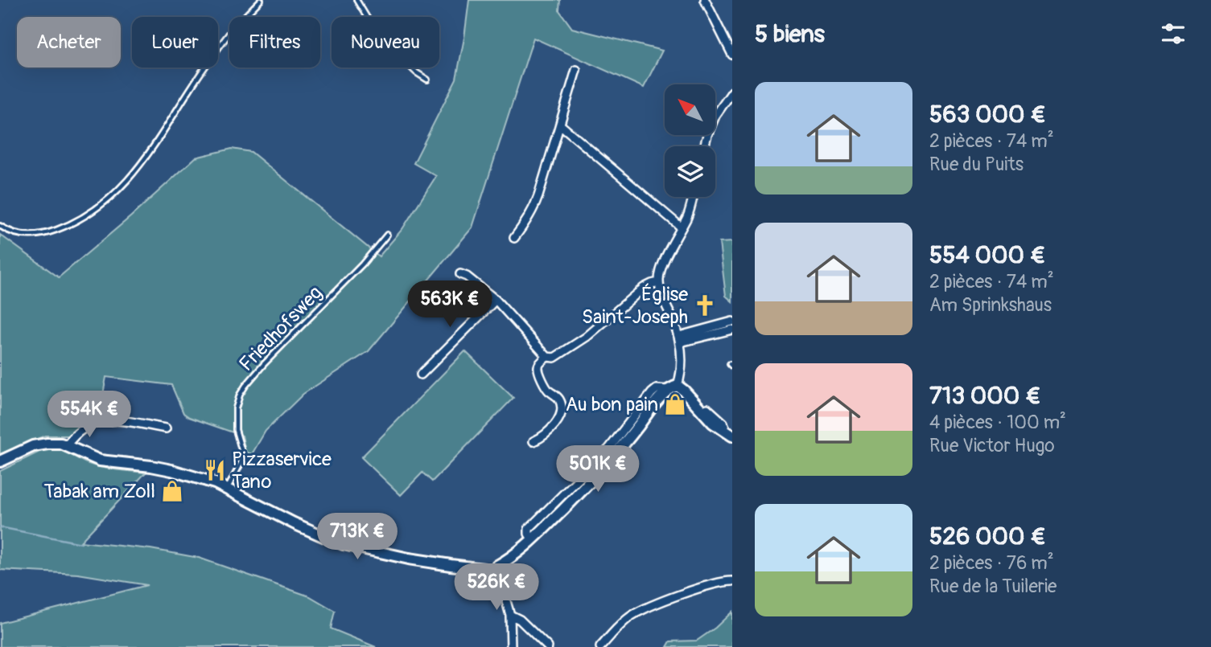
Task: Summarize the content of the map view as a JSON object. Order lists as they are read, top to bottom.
{
  "streets": {
    "lane": ["Friedhofsweg"]
  },
  "places": {
    "church": ["Église Saint-Joseph"],
    "shop": ["Au bon pain", "Tabak am Zoll"],
    "restaurant": ["Pizzaservice Tano"]
  },
  "north": "top left",
  "page": {
    "heading": "5 biens",
    "chip": [
      "Acheter",
      "Louer",
      "Filtres",
      "Nouveau"
    ],
    "list": [
      {
        "name": "563 000 €",
        "note": "2 pièces · 74 m² · Rue du Puits"
      },
      {
        "name": "554 000 €",
        "note": "2 pièces · 74 m² · Am Sprinkshaus"
      },
      {
        "name": "713 000 €",
        "note": "4 pièces · 100 m² · Rue Victor Hugo"
      },
      {
        "name": "526 000 €",
        "note": "2 pièces · 76 m² · Rue de la Tuilerie"
      }
    ],
    "price": [
      "563K €",
      "554K €",
      "501K €",
      "713K €",
      "526K €"
    ]
  }
}
